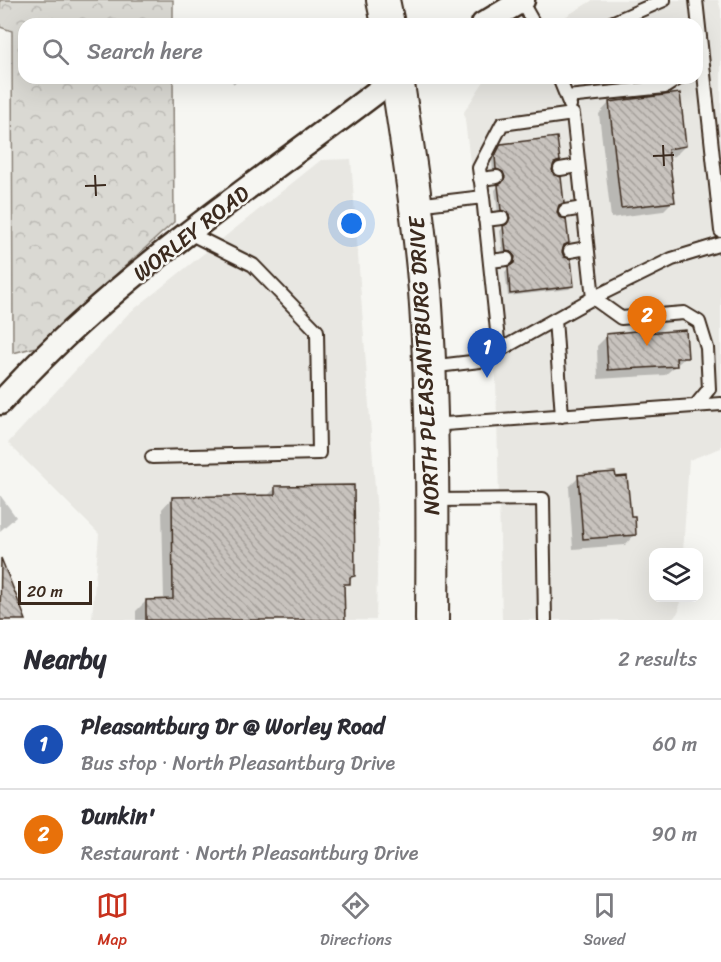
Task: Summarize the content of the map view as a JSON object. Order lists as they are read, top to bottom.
{
  "streets": {
    "main road": ["NORTH PLEASANTBURG DRIVE"],
    "street": ["WORLEY ROAD"]
  },
  "scale_bar": "20 m",
  "page": {
    "search": "Search here",
    "pins": ["2", "1"],
    "scale": "20 m",
    "heading": ["Nearby", "2 results"],
    "list": [
      {
        "mark": "1",
        "name": "Pleasantburg Dr @ Worley Road",
        "note": "Bus stop · North Pleasantburg Drive",
        "value": "60 m"
      },
      {
        "mark": "2",
        "name": "Dunkin'",
        "note": "Restaurant · North Pleasantburg Drive",
        "value": "90 m"
      }
    ],
    "nav": ["Map", "Directions", "Saved"]
  }
}
